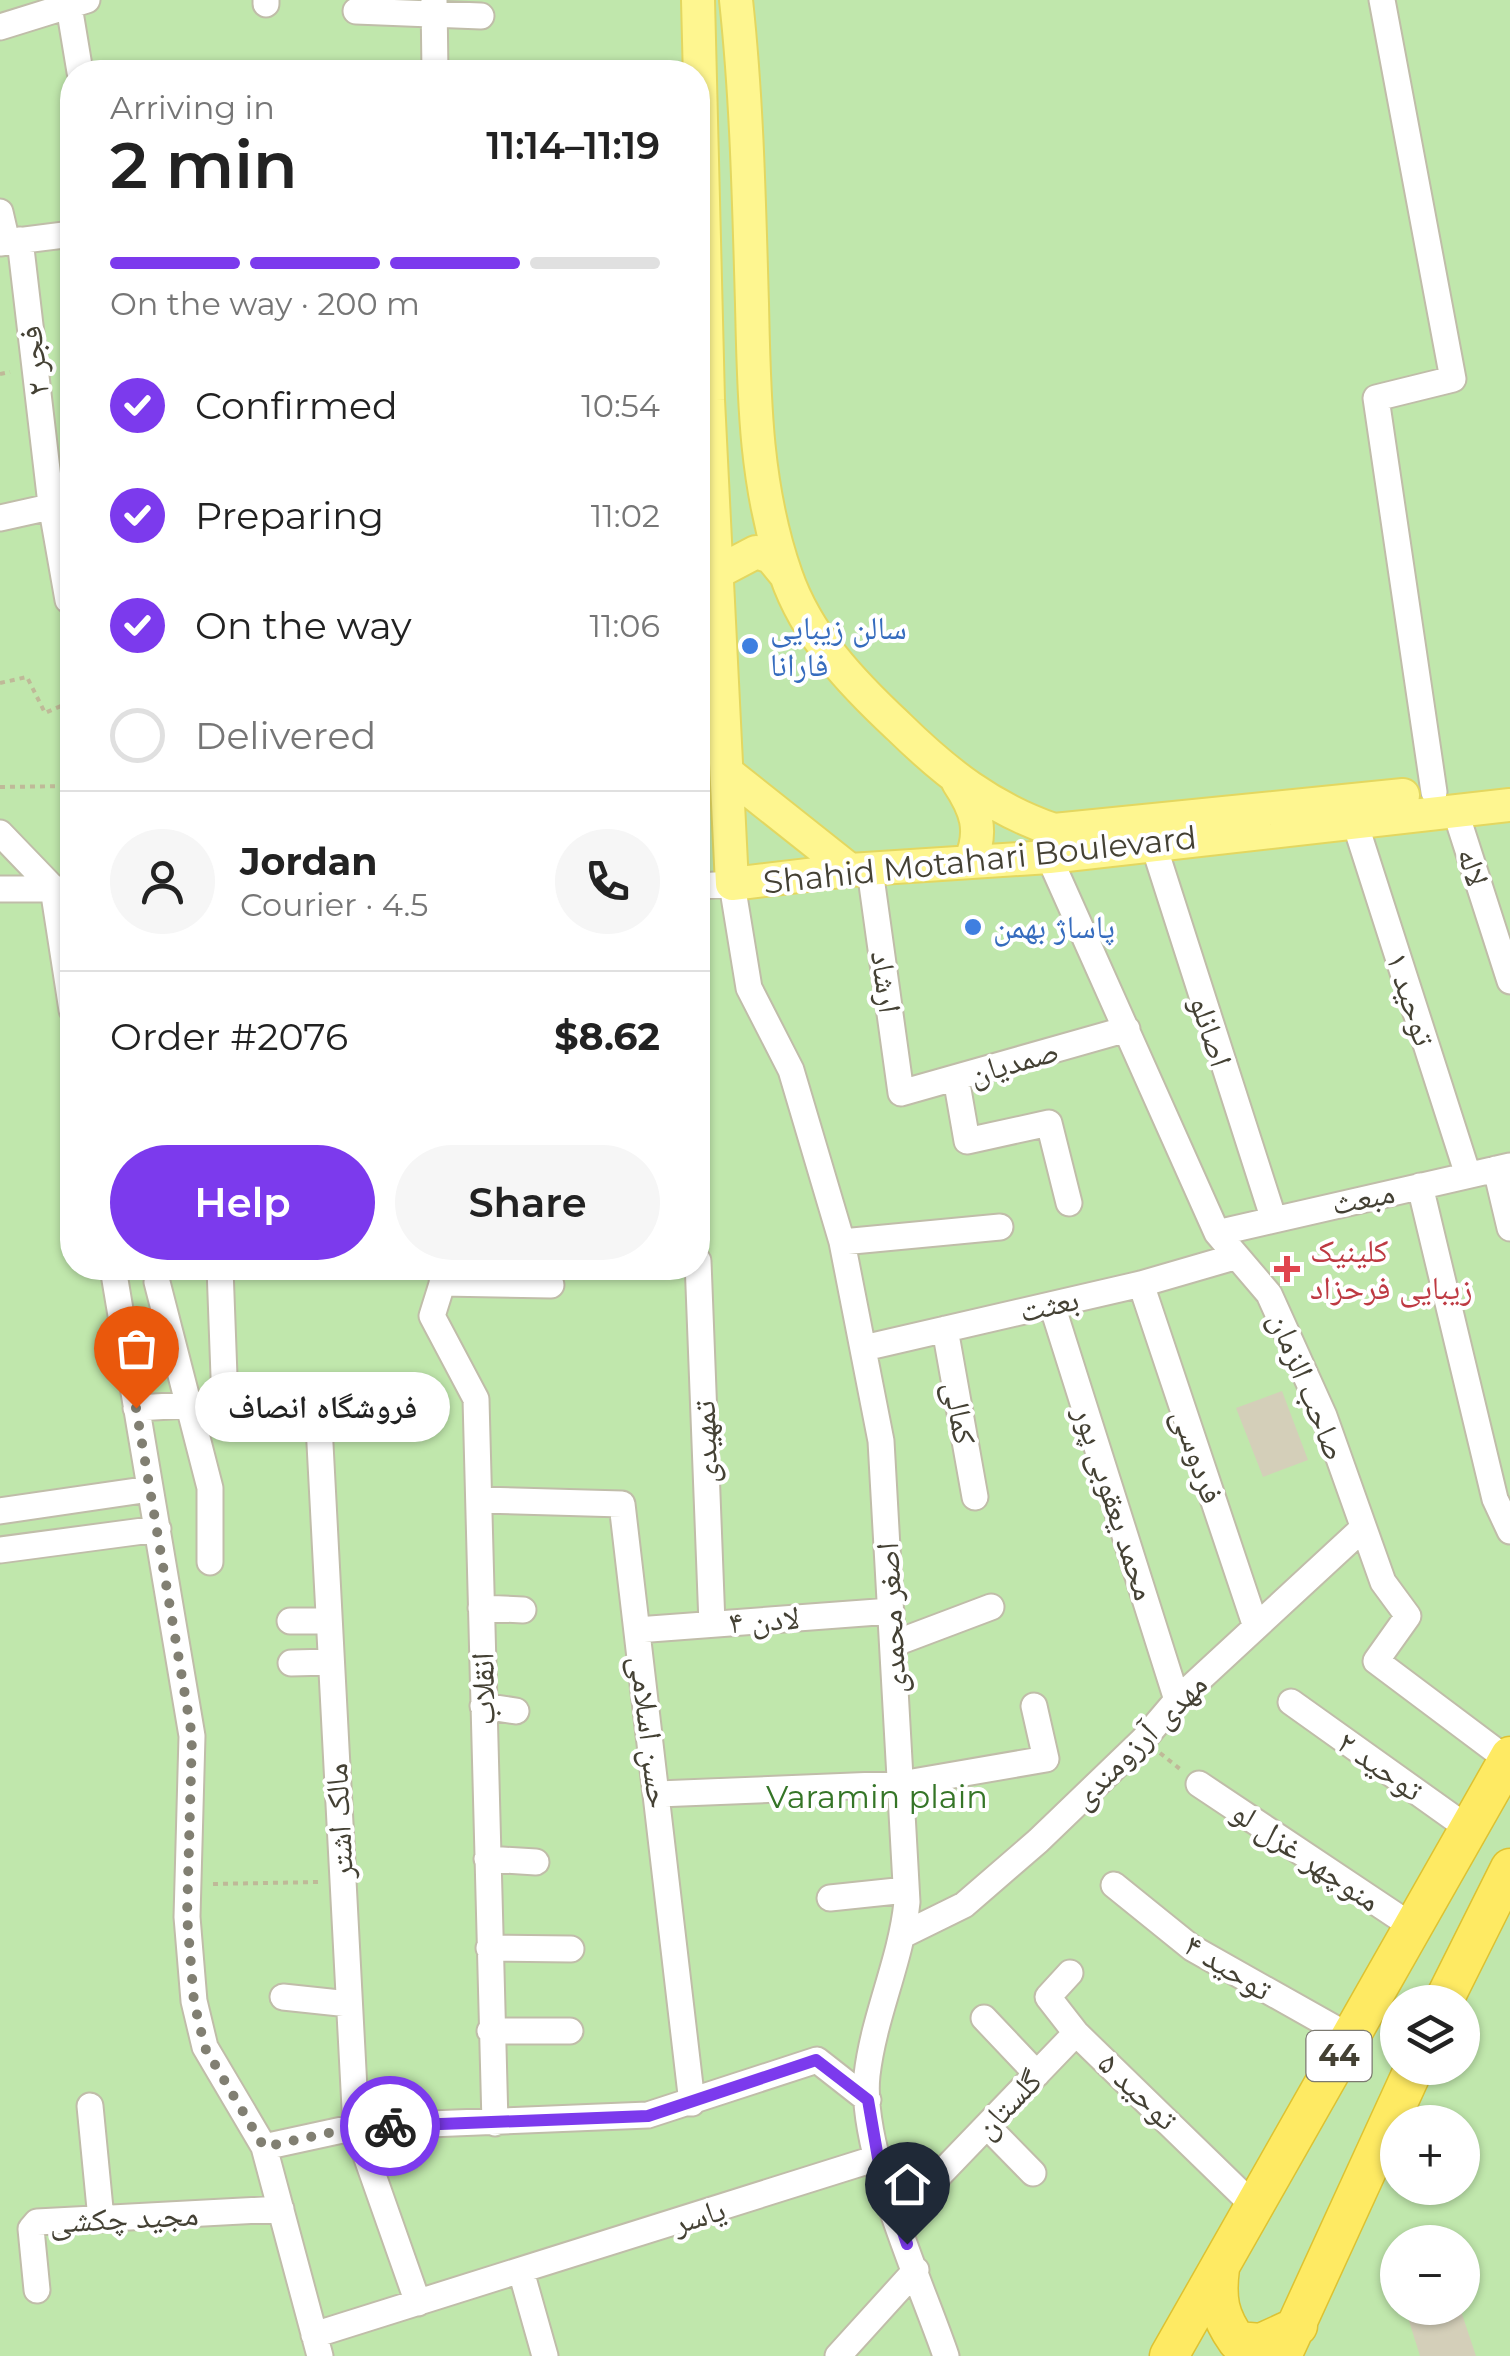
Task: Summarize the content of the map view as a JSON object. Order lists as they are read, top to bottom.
{
  "streets": {
    "highway": ["44"],
    "main road": ["Shahid Motahari Boulevard"],
    "street": [
      "فجر ۲",
      "لاله",
      "ارشاد",
      "توحید ۱",
      "اصانلو",
      "صمدیان",
      "مبعث",
      "بعثت",
      "صاحب الزمان",
      "کمالی",
      "تمهیدی",
      "فردوسی",
      "محمد یعقوبی پور",
      "اصغر محمدی",
      "لادن ۴",
      "انقلاب",
      "حسن اسلامی",
      "مهدی آرزومندی",
      "توحید ۲",
      "مالک اشتر",
      "منوچهر غزل لو",
      "توحید ۴",
      "توحید ۵",
      "گلستان",
      "یاسر",
      "مجید چکشی"
    ]
  },
  "crossings": [
    ["Shahid Motahari Boulevard", "لاله"],
    ["Shahid Motahari Boulevard", "ارشاد"],
    ["Shahid Motahari Boulevard", "توحید ۱"],
    ["Shahid Motahari Boulevard", "اصانلو"],
    ["Shahid Motahari Boulevard", "صاحب الزمان"],
    ["Shahid Motahari Boulevard", "اصغر محمدی"],
    ["ارشاد", "صمدیان"],
    ["توحید ۱", "مبعث"],
    ["اصانلو", "مبعث"],
    ["صمدیان", "صاحب الزمان"],
    ["مبعث", "صاحب الزمان"],
    ["بعثت", "صاحب الزمان"],
    ["بعثت", "کمالی"],
    ["بعثت", "فردوسی"],
    ["بعثت", "محمد یعقوبی پور"],
    ["بعثت", "اصغر محمدی"],
    ["صاحب الزمان", "مهدی آرزومندی"],
    ["صاحب الزمان", "44"],
    ["تمهیدی", "لادن ۴"],
    ["فردوسی", "مهدی آرزومندی"],
    ["محمد یعقوبی پور", "مهدی آرزومندی"],
    ["اصغر محمدی", "لادن ۴"],
    ["اصغر محمدی", "مهدی آرزومندی"],
    ["اصغر محمدی", "گلستان"],
    ["اصغر محمدی", "یاسر"],
    ["لادن ۴", "حسن اسلامی"],
    ["انقلاب", "حسن اسلامی"],
    ["توحید ۲", "44"],
    ["مالک اشتر", "یاسر"],
    ["منوچهر غزل لو", "44"],
    ["توحید ۴", "44"],
    ["44", "توحید ۵"],
    ["توحید ۵", "گلستان"]
  ],
  "parks": ["Varamin plain"],
  "places": {
    "other": ["سالن زیبایی فارانا", "پاساژ بهمن", "فروشگاه انصاف"],
    "health": ["کلینیک زیبایی فرحزاد"]
  },
  "page": {
    "heading": ["2 min", "Arriving in", "11:14–11:19"],
    "panel": [
      "Jordan",
      "Courier · 4.5",
      "Order #2076",
      "$8.62"
    ],
    "bar": "On the way · 200 m",
    "list": [
      ["Confirmed", "10:54"],
      ["Preparing", "11:02"],
      ["On the way", "11:06"],
      "Delivered"
    ],
    "buttons": ["Help", "Share"],
    "bubble": "فروشگاه انصاف",
    "map_buttons": ["+", "−"]
  }
}
